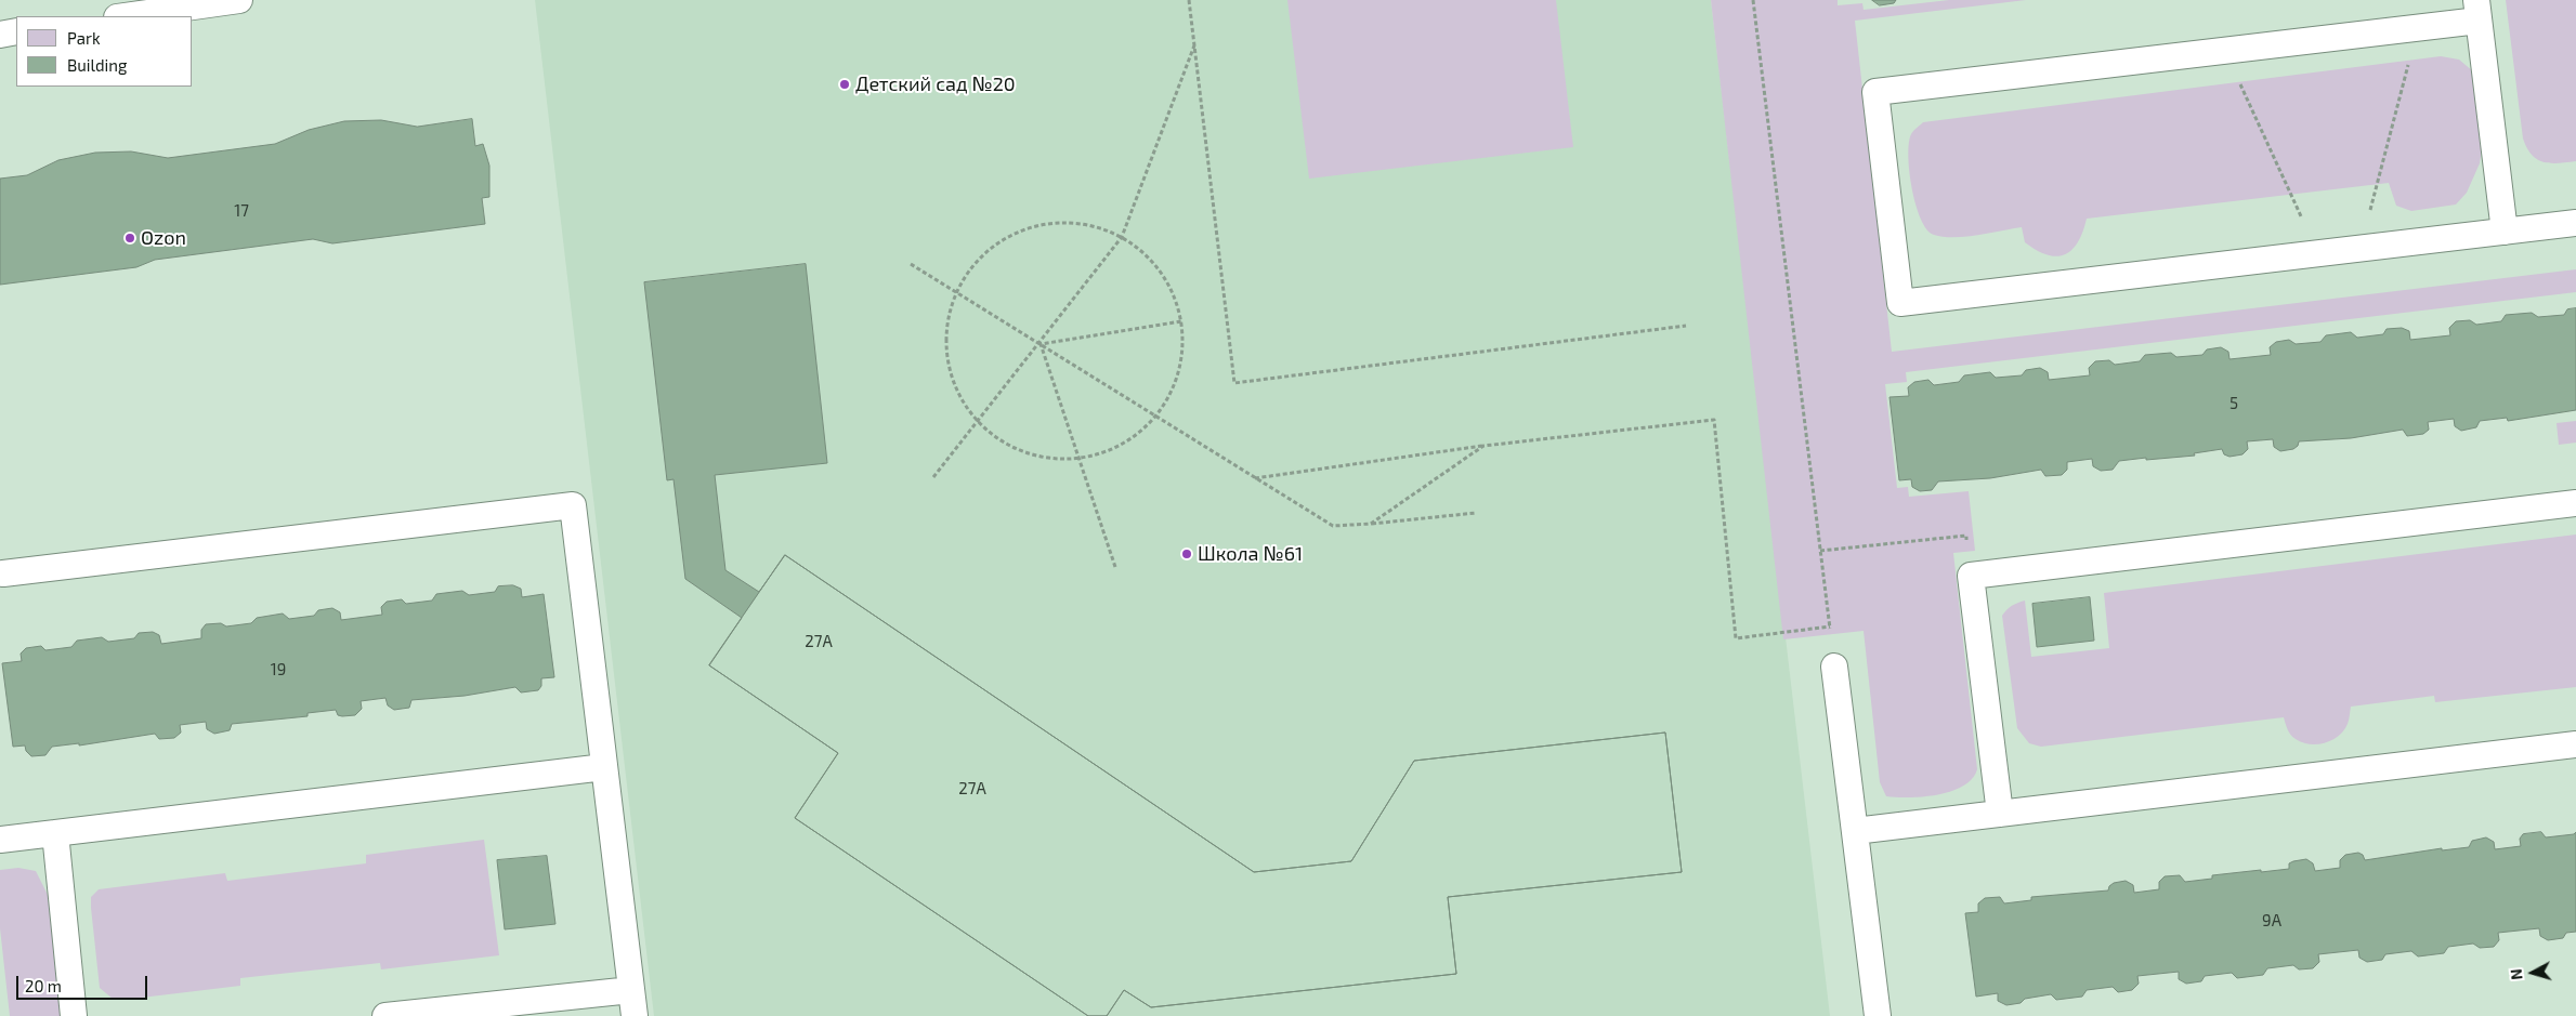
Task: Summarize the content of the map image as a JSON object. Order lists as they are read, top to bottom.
{
  "places": ["Детский сад №20", "Ozon", "Школа №61"],
  "house_numbers": [
    "17",
    "5",
    "27А",
    "19",
    "27А",
    "9А"
  ],
  "legend": ["Park", "Building"],
  "scale_bar": "20 m",
  "north": "left"
}
